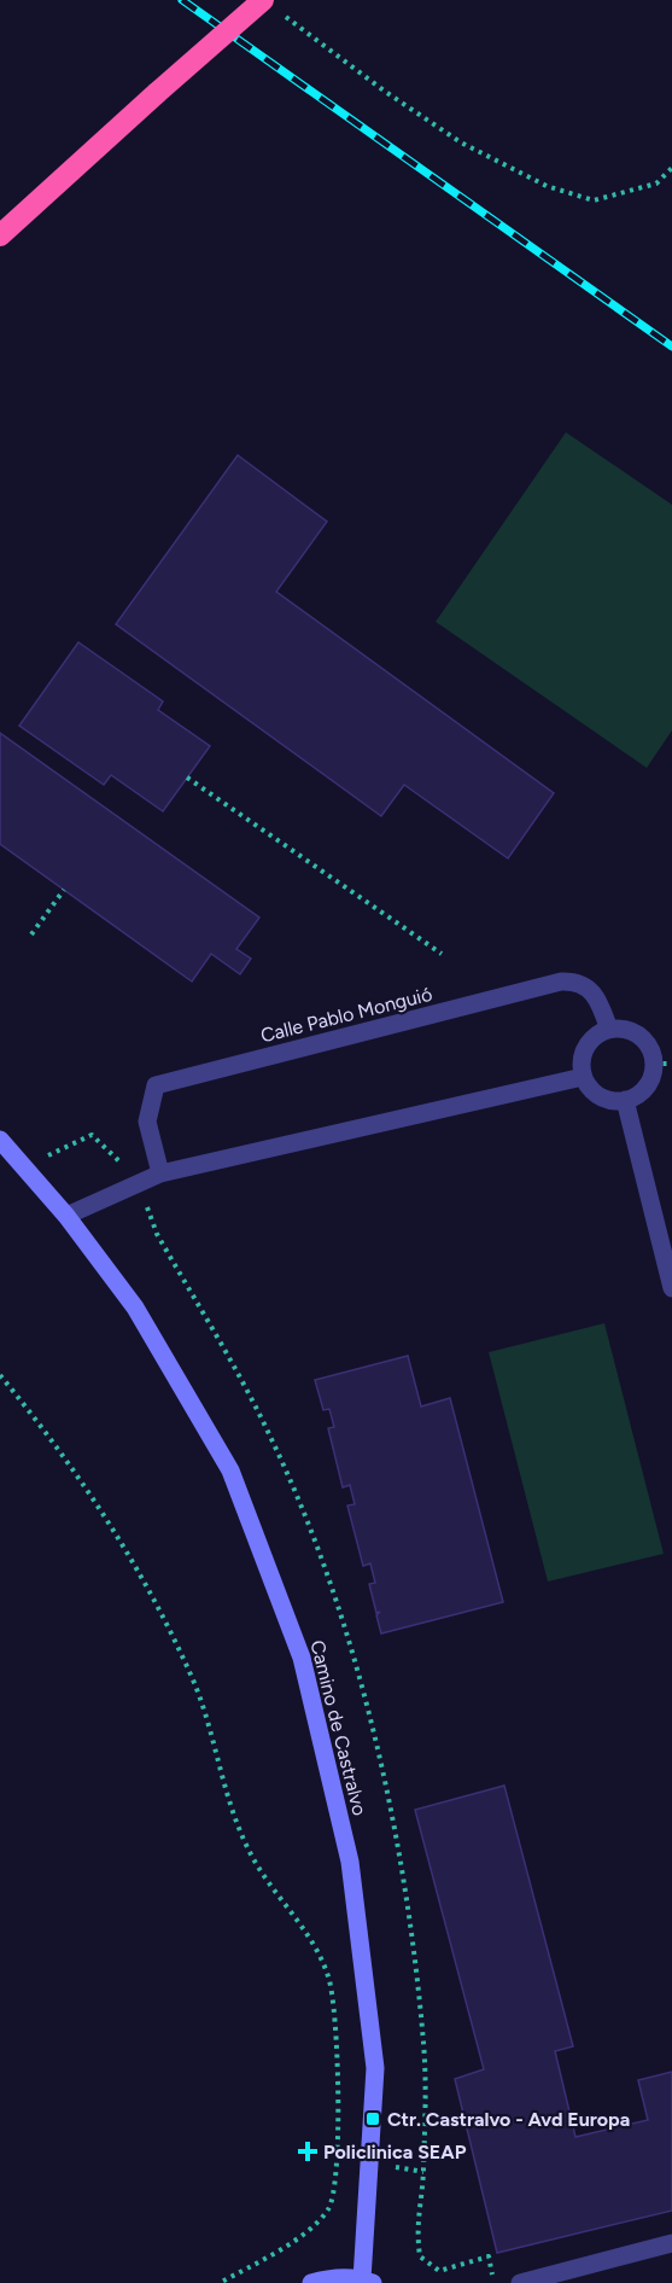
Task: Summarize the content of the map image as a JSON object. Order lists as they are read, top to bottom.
{
  "streets": {
    "street": ["Calle Pablo Monguió", "Camino de Castralvo"]
  },
  "places": {
    "transit": ["Ctr. Castralvo - Avd Europa"],
    "health": ["Policlinica SEAP"]
  }
}
